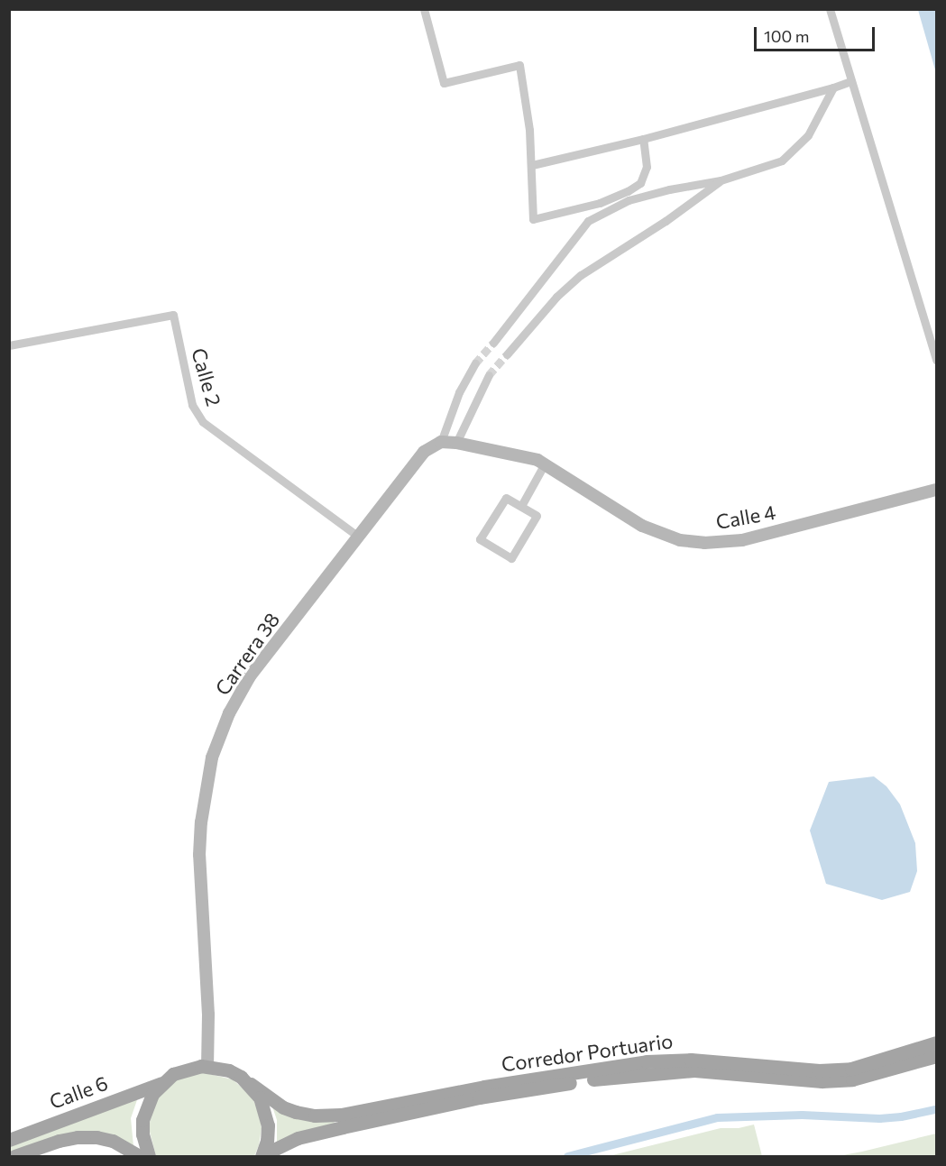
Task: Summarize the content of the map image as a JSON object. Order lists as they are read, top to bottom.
{
  "streets": {
    "main road": ["Corredor Portuario", "Calle 6"],
    "street": ["Calle 2", "Calle 4", "Carrera 38"]
  },
  "crossings": [
    ["Calle 2", "Carrera 38"],
    ["Calle 4", "Carrera 38"],
    ["Carrera 38", "Corredor Portuario"]
  ],
  "scale_bar": "100 m"
}
